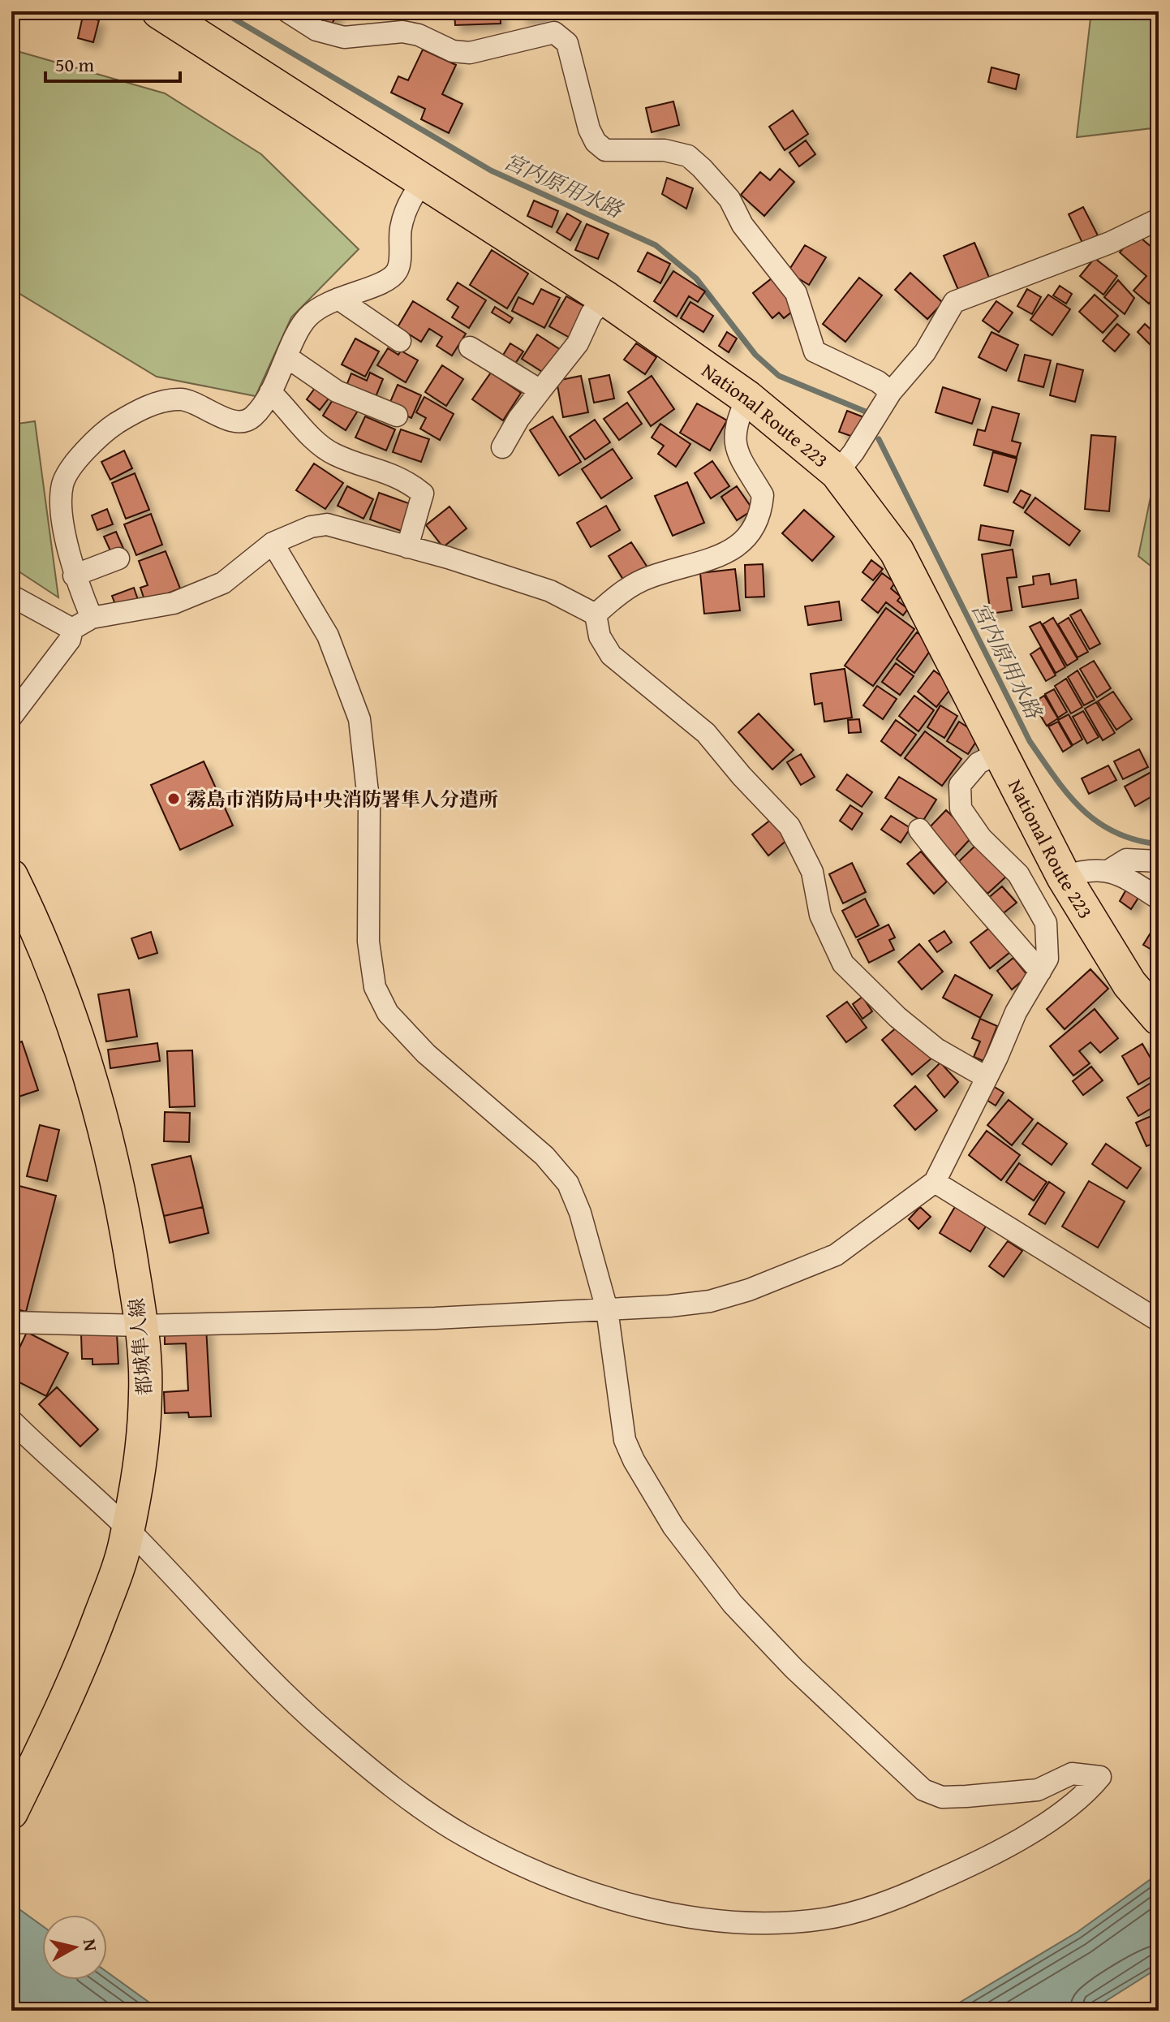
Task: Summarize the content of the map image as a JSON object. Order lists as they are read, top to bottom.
{
  "streets": {
    "highway": ["National Route 223"],
    "main road": ["都城隼人線"]
  },
  "water": ["宮内原用水路"],
  "places": ["霧島市消防局中央消防署隼人分遣所"],
  "scale_bar": "50 m",
  "north": "right"
}
